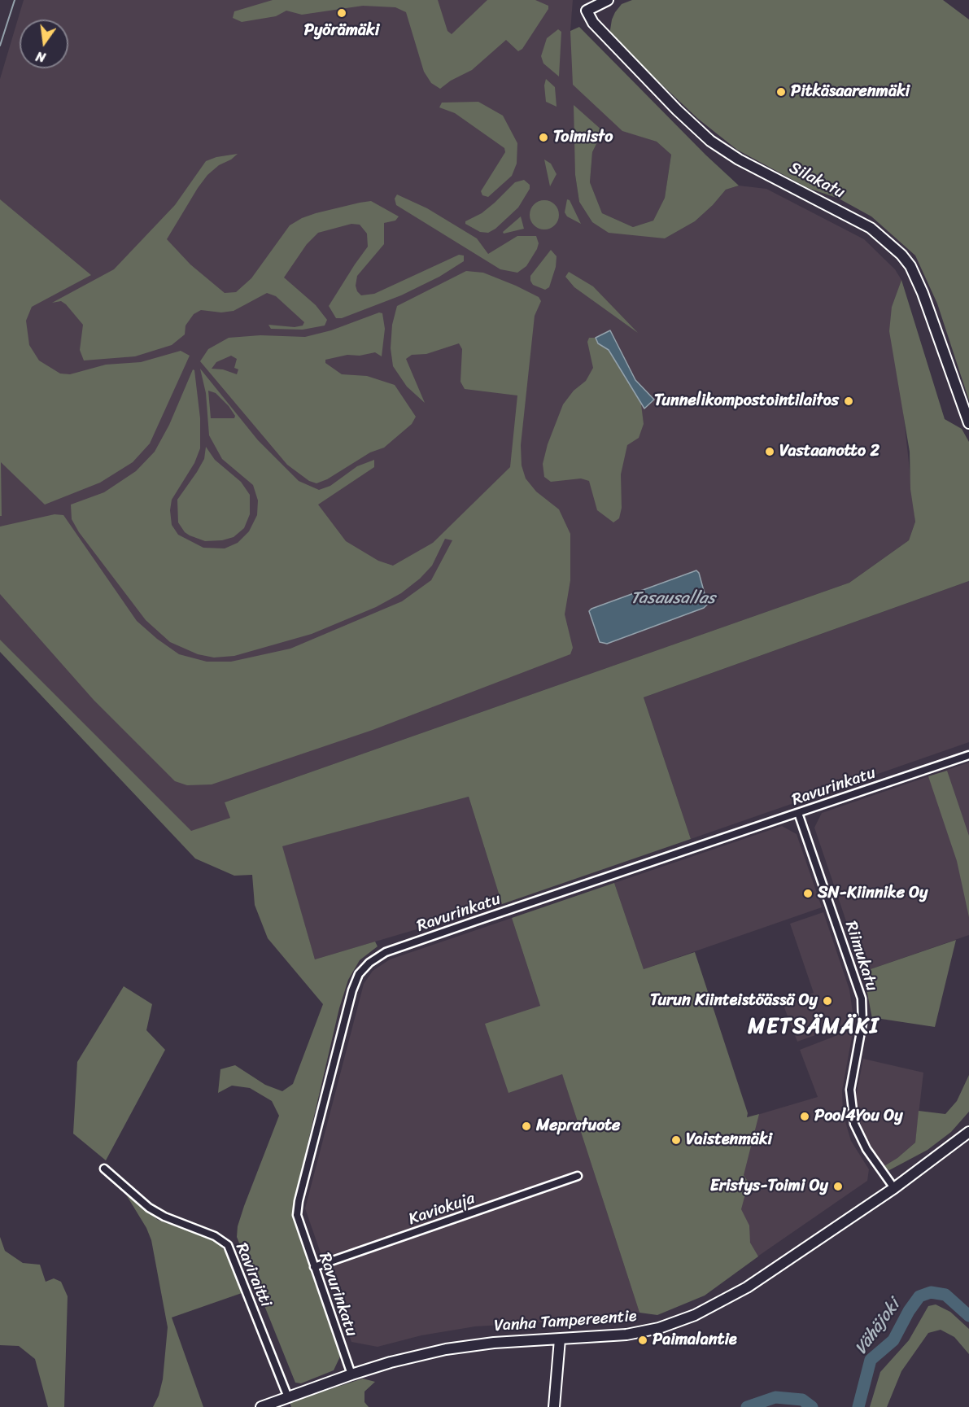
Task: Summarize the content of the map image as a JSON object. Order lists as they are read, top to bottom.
{
  "streets": {
    "main road": ["Silakatu", "Vanha Tampereentie"],
    "street": [
      "Ravurinkatu",
      "Riimukatu",
      "Kaviokuja",
      "Raviraitti"
    ]
  },
  "crossings": [
    ["Ravurinkatu", "Riimukatu"],
    ["Ravurinkatu", "Kaviokuja"],
    ["Ravurinkatu", "Vanha Tampereentie"],
    ["Riimukatu", "Vanha Tampereentie"],
    ["Raviraitti", "Vanha Tampereentie"]
  ],
  "districts": ["METSÄMÄKI"],
  "water": ["Tasausallas", "Vähäjoki"],
  "places": [
    "Pyörämäki",
    "Pitkäsaarenmäki",
    "Toimisto",
    "Tunnelikompostointilaitos",
    "Vastaanotto 2",
    "SN-Kiinnike Oy",
    "Turun Kiinteistöässä Oy",
    "Pool4You Oy",
    "Mepratuote",
    "Vaistenmäki",
    "Eristys-Toimi Oy",
    "Paimalantie"
  ],
  "north": "bottom"
}
